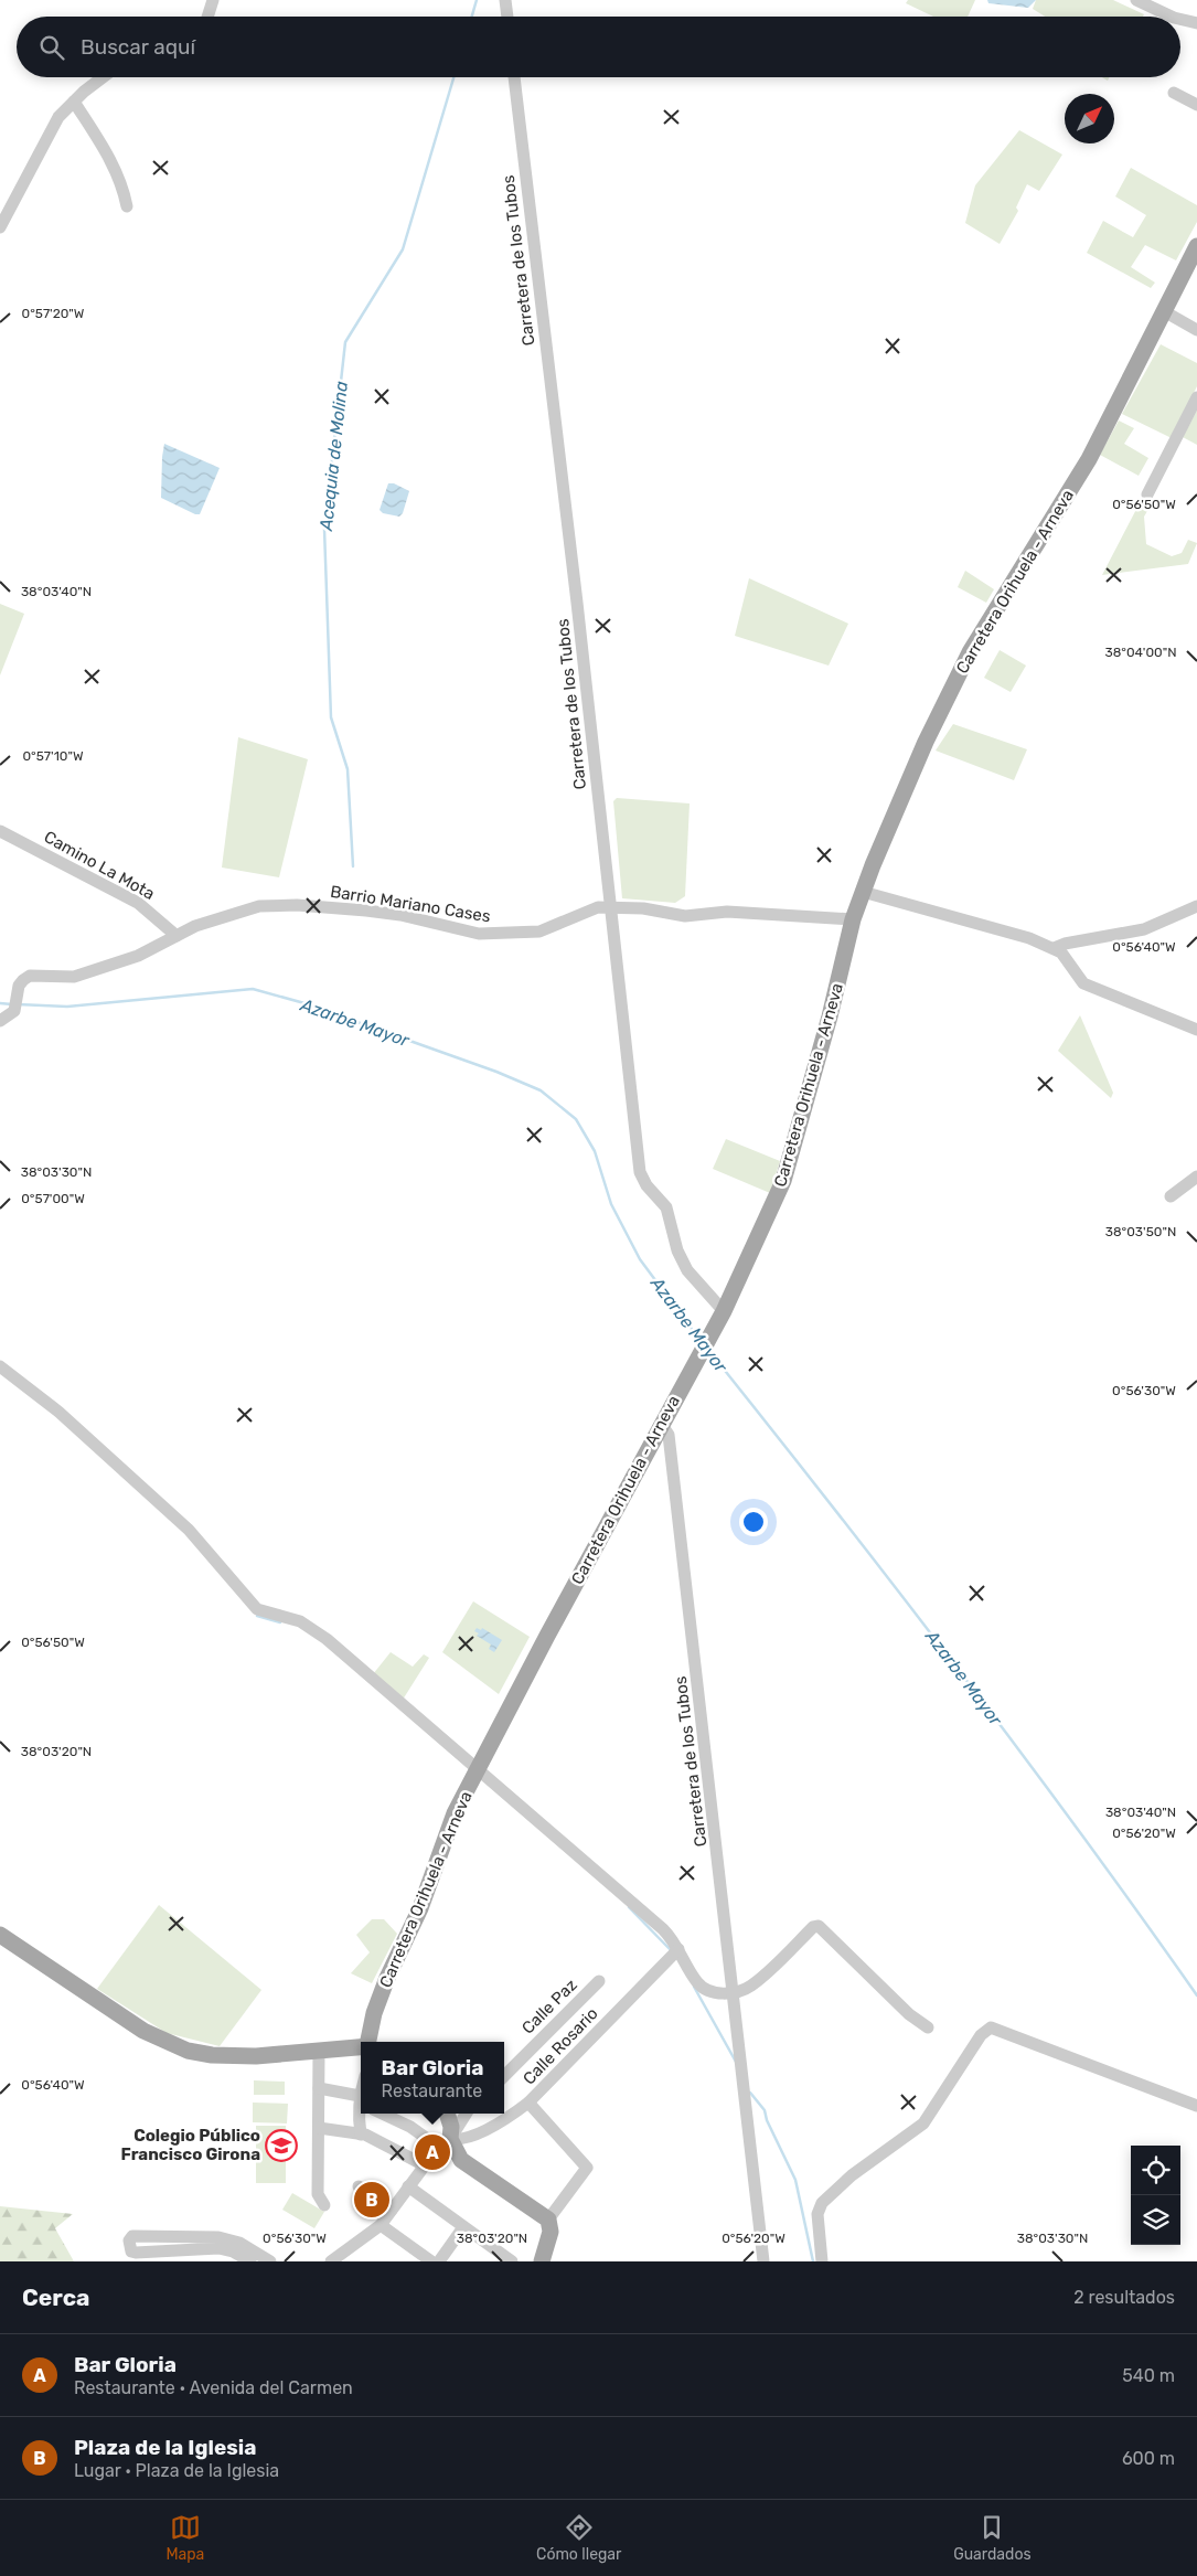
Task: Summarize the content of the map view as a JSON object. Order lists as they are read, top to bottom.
{
  "streets": {
    "main road": ["Carretera Orihuela - Arneva"],
    "street": [
      "Carretera de los Tubos",
      "Camino La Mota",
      "Barrio Mariano Cases",
      "Calle Paz",
      "Calle Rosario"
    ]
  },
  "crossings": [
    ["Carretera de los Tubos", "Carretera Orihuela - Arneva"],
    ["Carretera de los Tubos", "Barrio Mariano Cases"],
    ["Carretera Orihuela - Arneva", "Barrio Mariano Cases"],
    ["Camino La Mota", "Barrio Mariano Cases"]
  ],
  "water": ["Acequia de Molina", "Azarbe Mayor"],
  "places": {
    "school or university": ["Colegio Público Francisco Girona"]
  },
  "north": "top right",
  "page": {
    "search": "Buscar aquí",
    "popup": ["Bar Gloria", "Restaurante"],
    "pins": ["A", "B"],
    "heading": ["Cerca", "2 resultados"],
    "list": [
      {
        "mark": "A",
        "name": "Bar Gloria",
        "note": "Restaurante · Avenida del Carmen",
        "value": "540 m"
      },
      {
        "mark": "B",
        "name": "Plaza de la Iglesia",
        "note": "Lugar · Plaza de la Iglesia",
        "value": "600 m"
      }
    ],
    "nav": ["Mapa", "Cómo llegar", "Guardados"]
  },
  "coordinates": [
    "0°57'20\"W",
    "0°56'50\"W",
    "38°03'40\"N",
    "38°04'00\"N",
    "0°57'10\"W",
    "0°56'40\"W",
    "38°03'30\"N",
    "0°57'00\"W",
    "38°03'50\"N",
    "0°56'30\"W",
    "38°03'20\"N",
    "0°56'20\"W"
  ]
}
